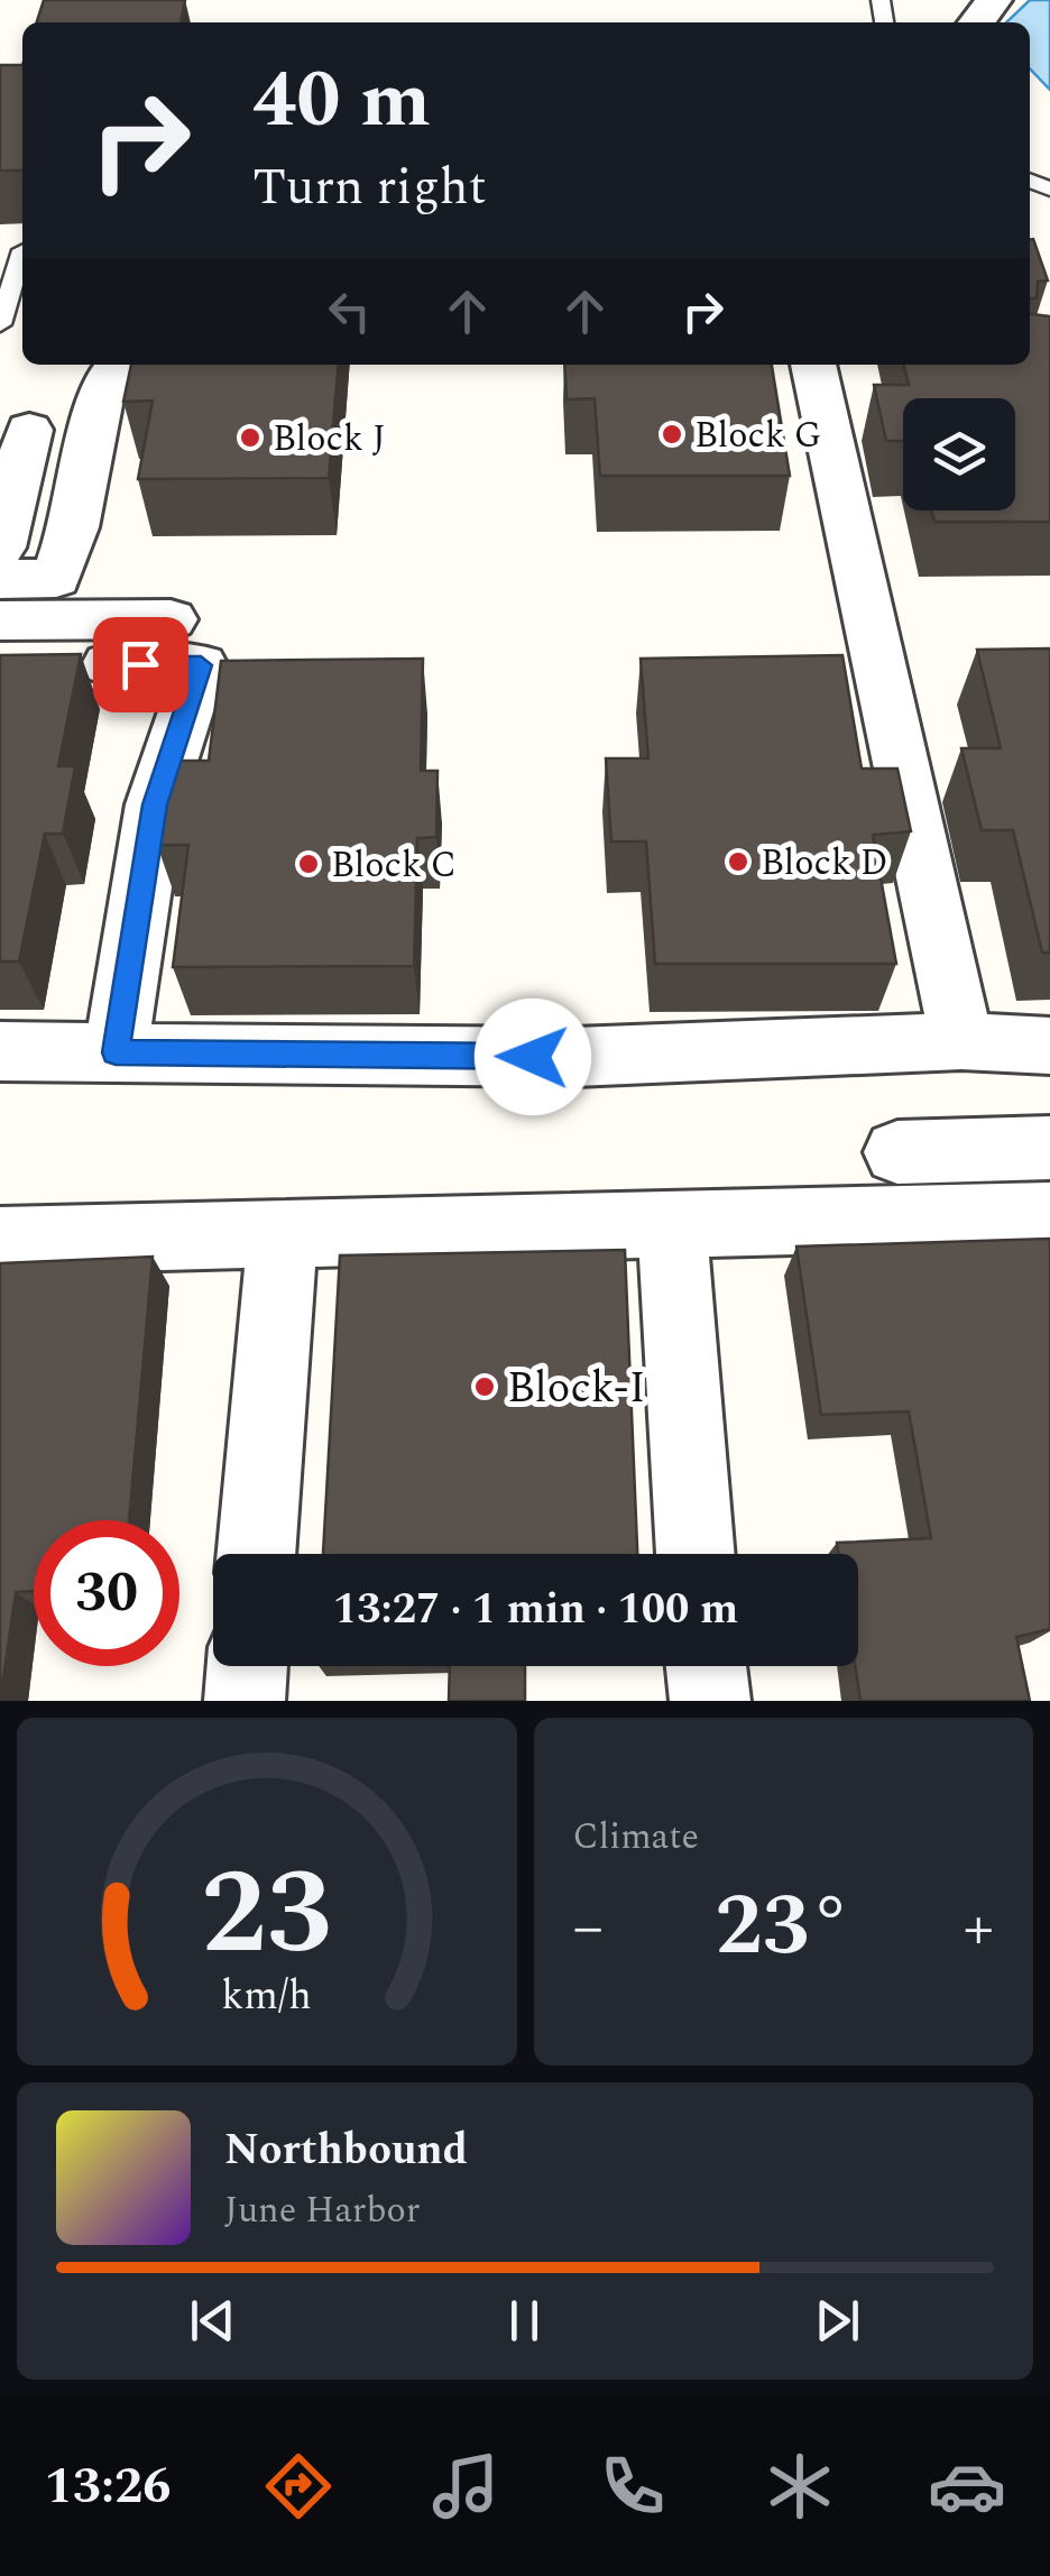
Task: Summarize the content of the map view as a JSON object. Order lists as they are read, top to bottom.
{
  "places": [
    "Block G",
    "Block J",
    "Block D",
    "Block C",
    "Block-I"
  ],
  "page": {
    "turn": ["40 m", "Turn right"],
    "limit": "30",
    "trip": "13:27 · 1 min · 100 m",
    "tile": "Climate",
    "heat": ["−", "23°", "+"],
    "song": ["Northbound", "June Harbor"],
    "tabs": "13:26",
    "gauge": ["23", "km/h"]
  }
}
